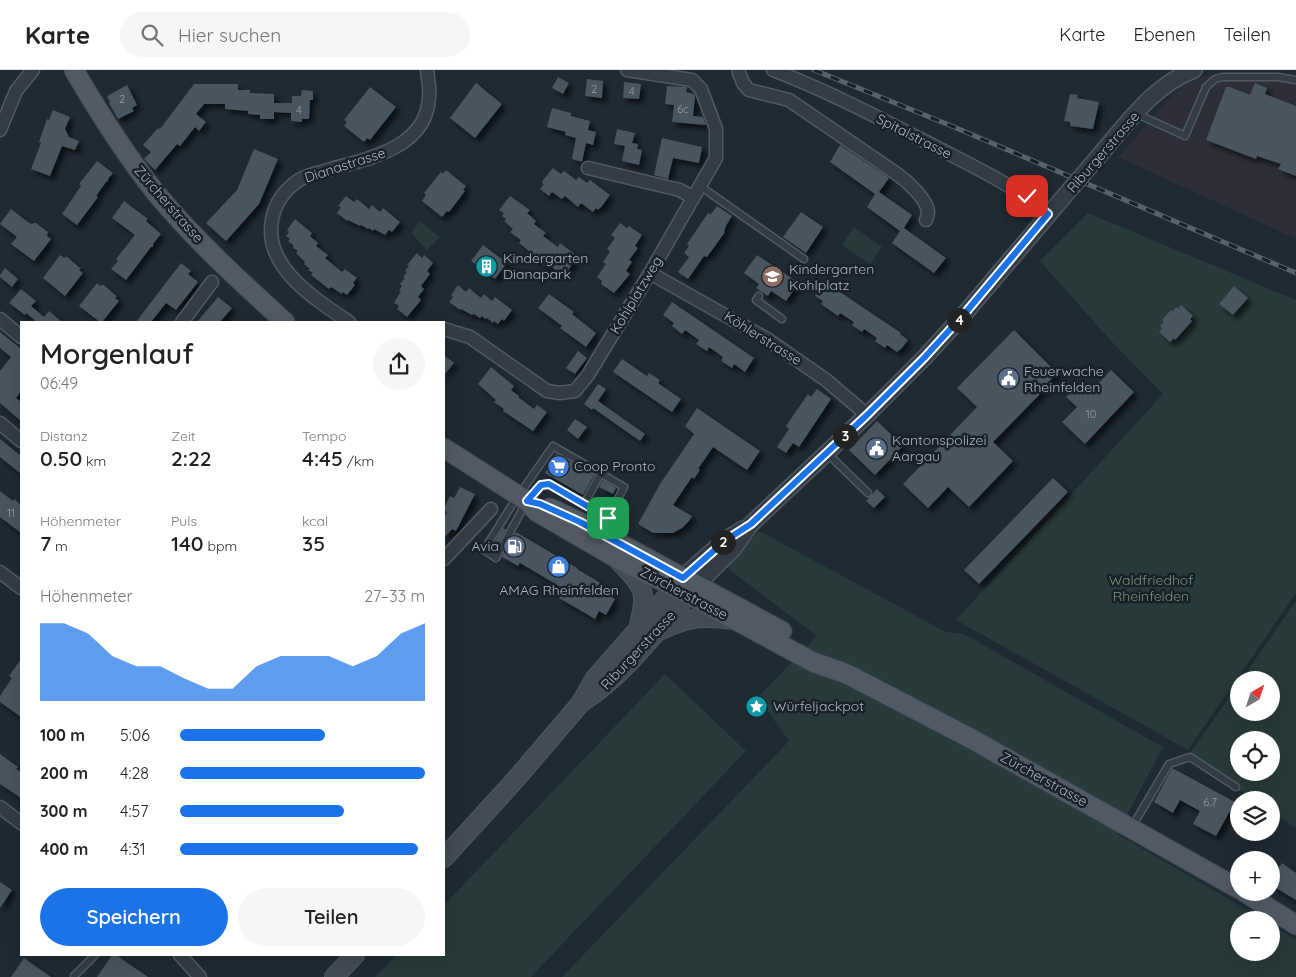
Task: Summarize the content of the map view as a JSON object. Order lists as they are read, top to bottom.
{
  "streets": {
    "main road": ["Riburgerstrasse", "Zürcherstrasse"],
    "street": [
      "Spitalstrasse",
      "Dianastrasse",
      "Kohlplatzweg",
      "Köhlerstrasse"
    ]
  },
  "crossings": [
    ["Spitalstrasse", "Riburgerstrasse"],
    ["Riburgerstrasse", "Zürcherstrasse"],
    ["Riburgerstrasse", "Köhlerstrasse"],
    ["Kohlplatzweg", "Köhlerstrasse"]
  ],
  "parks": ["Waldfriedhof Rheinfelden"],
  "places": {
    "building": ["Kindergarten Dianapark"],
    "school or university": ["Kindergarten Kohlplatz"],
    "public building": ["Feuerwache Rheinfelden", "Kantonspolizei Aargau"],
    "supermarket": ["Coop Pronto"],
    "fuel station": ["Avia"],
    "shop": ["AMAG Rheinfelden"],
    "place": ["Würfeljackpot"]
  },
  "house_numbers": [
    "2",
    "4",
    "2",
    "6c",
    "4",
    "10",
    "11",
    "6.7"
  ],
  "north": "top right",
  "page": {
    "header": "Karte",
    "search": "Hier suchen",
    "nav": ["Karte", "Ebenen", "Teilen"],
    "pins": ["4", "3", "2"],
    "heading": ["Morgenlauf", "06:49"],
    "stats": [
      ["Distanz", "0.50 km"],
      ["Zeit", "2:22"],
      ["Tempo", "4:45 /km"],
      ["Höhenmeter", "7 m"],
      ["Puls", "140 bpm"],
      ["kcal", "35"]
    ],
    "chart": ["Höhenmeter", "27–33 m"],
    "map_buttons": ["+", "−"],
    "list": [
      {
        "name": "100 m",
        "note": "5:06"
      },
      {
        "name": "200 m",
        "note": "4:28"
      },
      {
        "name": "300 m",
        "note": "4:57"
      },
      {
        "name": "400 m",
        "note": "4:31"
      }
    ],
    "buttons": ["Speichern", "Teilen"]
  }
}
